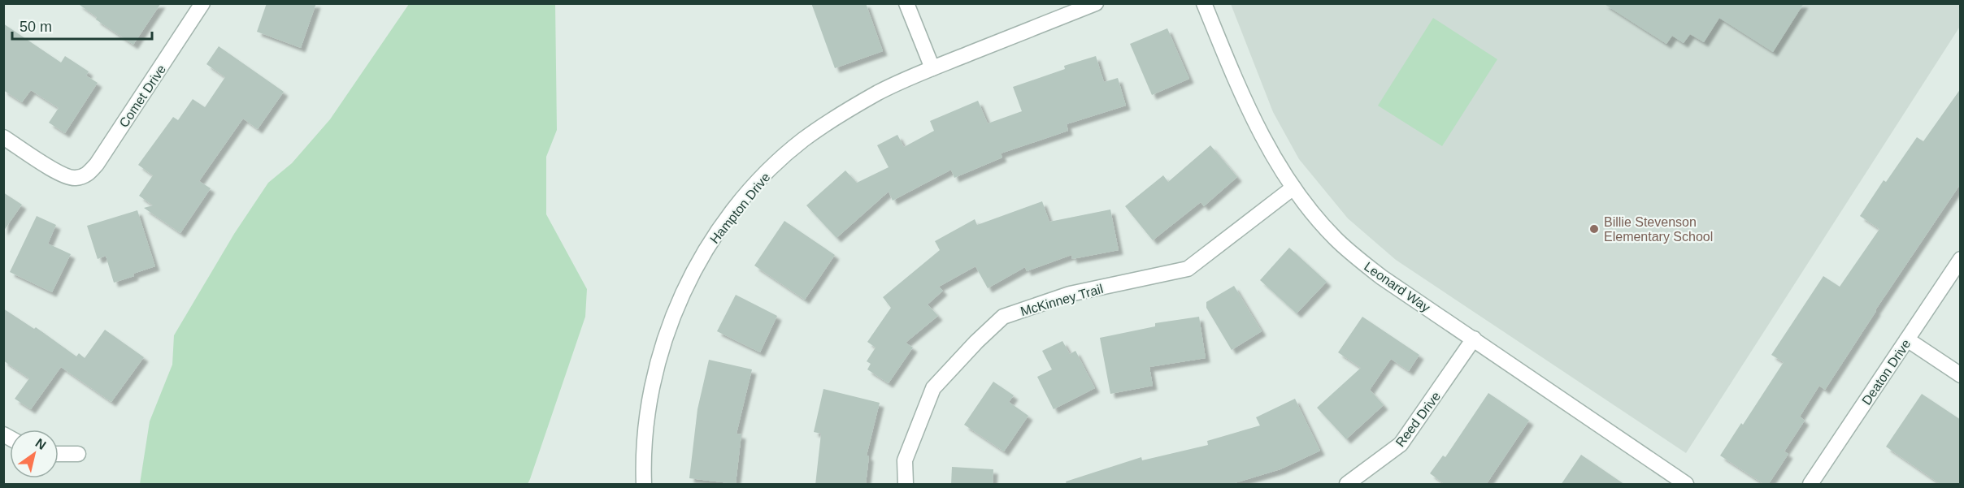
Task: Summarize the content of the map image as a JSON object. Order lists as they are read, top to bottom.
{
  "streets": {
    "street": [
      "Comet Drive",
      "Hampton Drive",
      "Leonard Way",
      "McKinney Trail",
      "Deaton Drive",
      "Reed Drive"
    ]
  },
  "crossings": [
    ["Leonard Way", "McKinney Trail"],
    ["Leonard Way", "Reed Drive"]
  ],
  "places": ["Billie Stevenson Elementary School"],
  "scale_bar": "50 m",
  "north": "top right"
}
